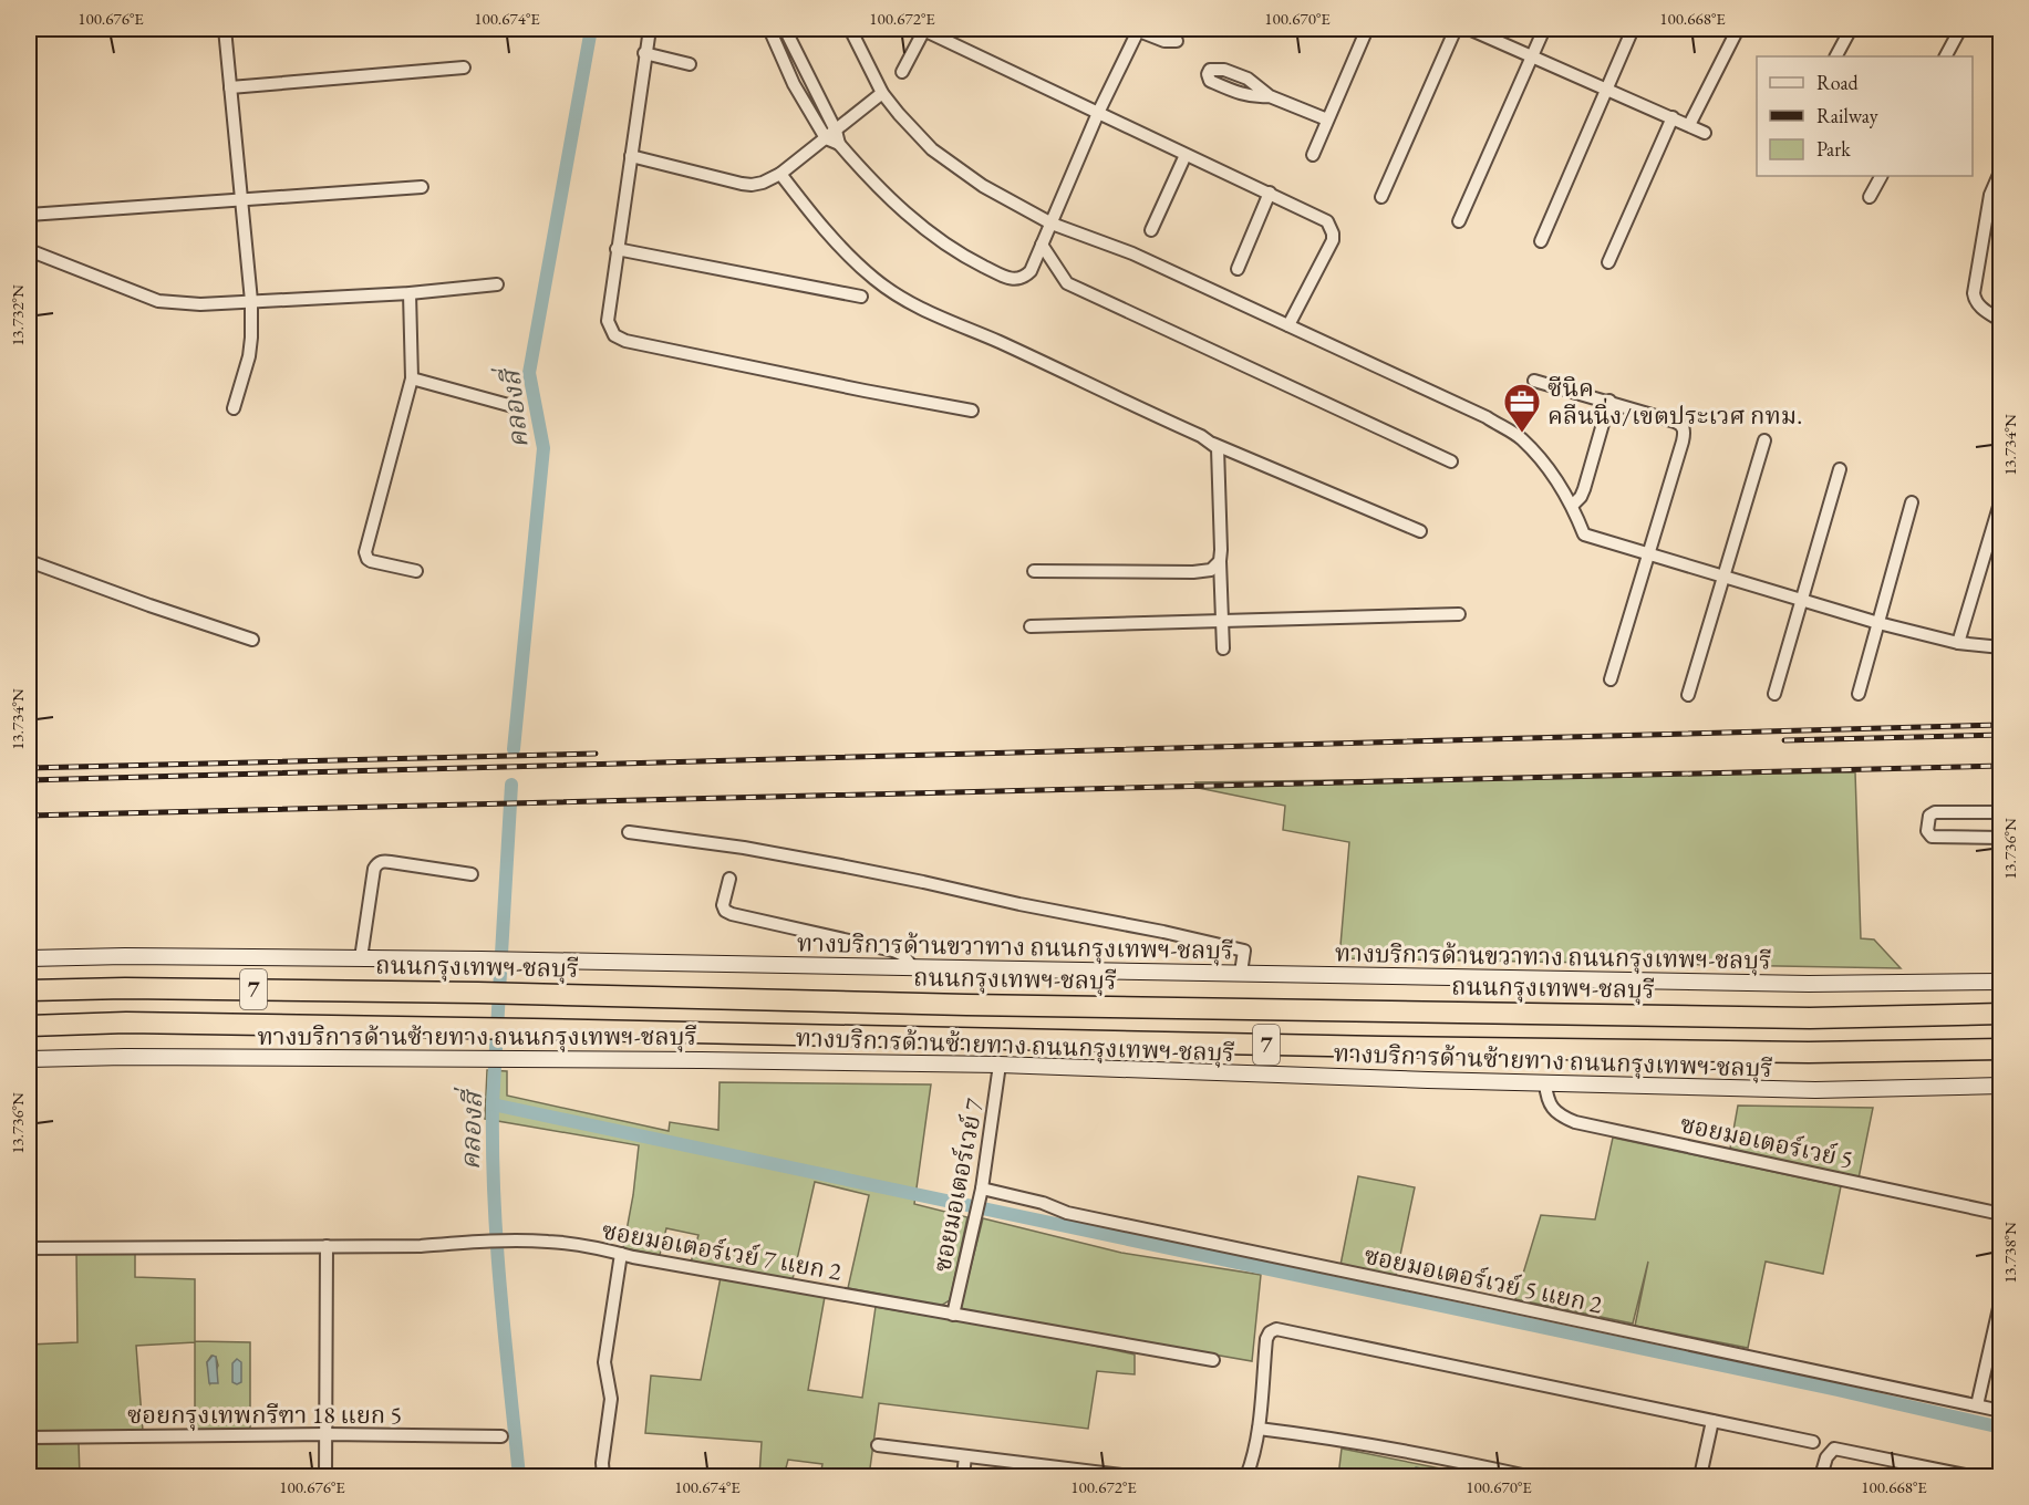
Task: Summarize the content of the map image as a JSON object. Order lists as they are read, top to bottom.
{
  "streets": {
    "highway": ["ถนนกรุงเทพฯ-ชลบุรี", "7"],
    "main road": ["ทางบริการด้านขวาทาง ถนนกรุงเทพฯ-ชลบุรี", "ทางบริการด้านซ้ายทาง ถนนกรุงเทพฯ-ชลบุรี"],
    "street": [
      "ซอยมอเตอร์เวย์ 5",
      "ซอยมอเตอร์เวย์ 7",
      "ซอยมอเตอร์เวย์ 7 แยก 2",
      "ซอยมอเตอร์เวย์ 5 แยก 2",
      "ซอยกรุงเทพกรีฑา 18 แยก 5"
    ]
  },
  "crossings": [
    ["ทางบริการด้านซ้ายทาง ถนนกรุงเทพฯ-ชลบุรี", "ซอยมอเตอร์เวย์ 5"],
    ["ทางบริการด้านซ้ายทาง ถนนกรุงเทพฯ-ชลบุรี", "ซอยมอเตอร์เวย์ 7"],
    ["ซอยมอเตอร์เวย์ 7", "ซอยมอเตอร์เวย์ 7 แยก 2"],
    ["ซอยมอเตอร์เวย์ 7", "ซอยมอเตอร์เวย์ 5 แยก 2"]
  ],
  "water": ["คลองสี่"],
  "places": {
    "office": ["ซีนิค คลีนนิ่ง/เขตประเวศ กทม."]
  },
  "legend": ["Road", "Railway", "Park"],
  "coordinates": [
    "100.676°E",
    "100.674°E",
    "100.672°E",
    "100.670°E",
    "100.668°E",
    "13.732°N",
    "13.734°N",
    "13.736°N",
    "13.738°N"
  ]
}
